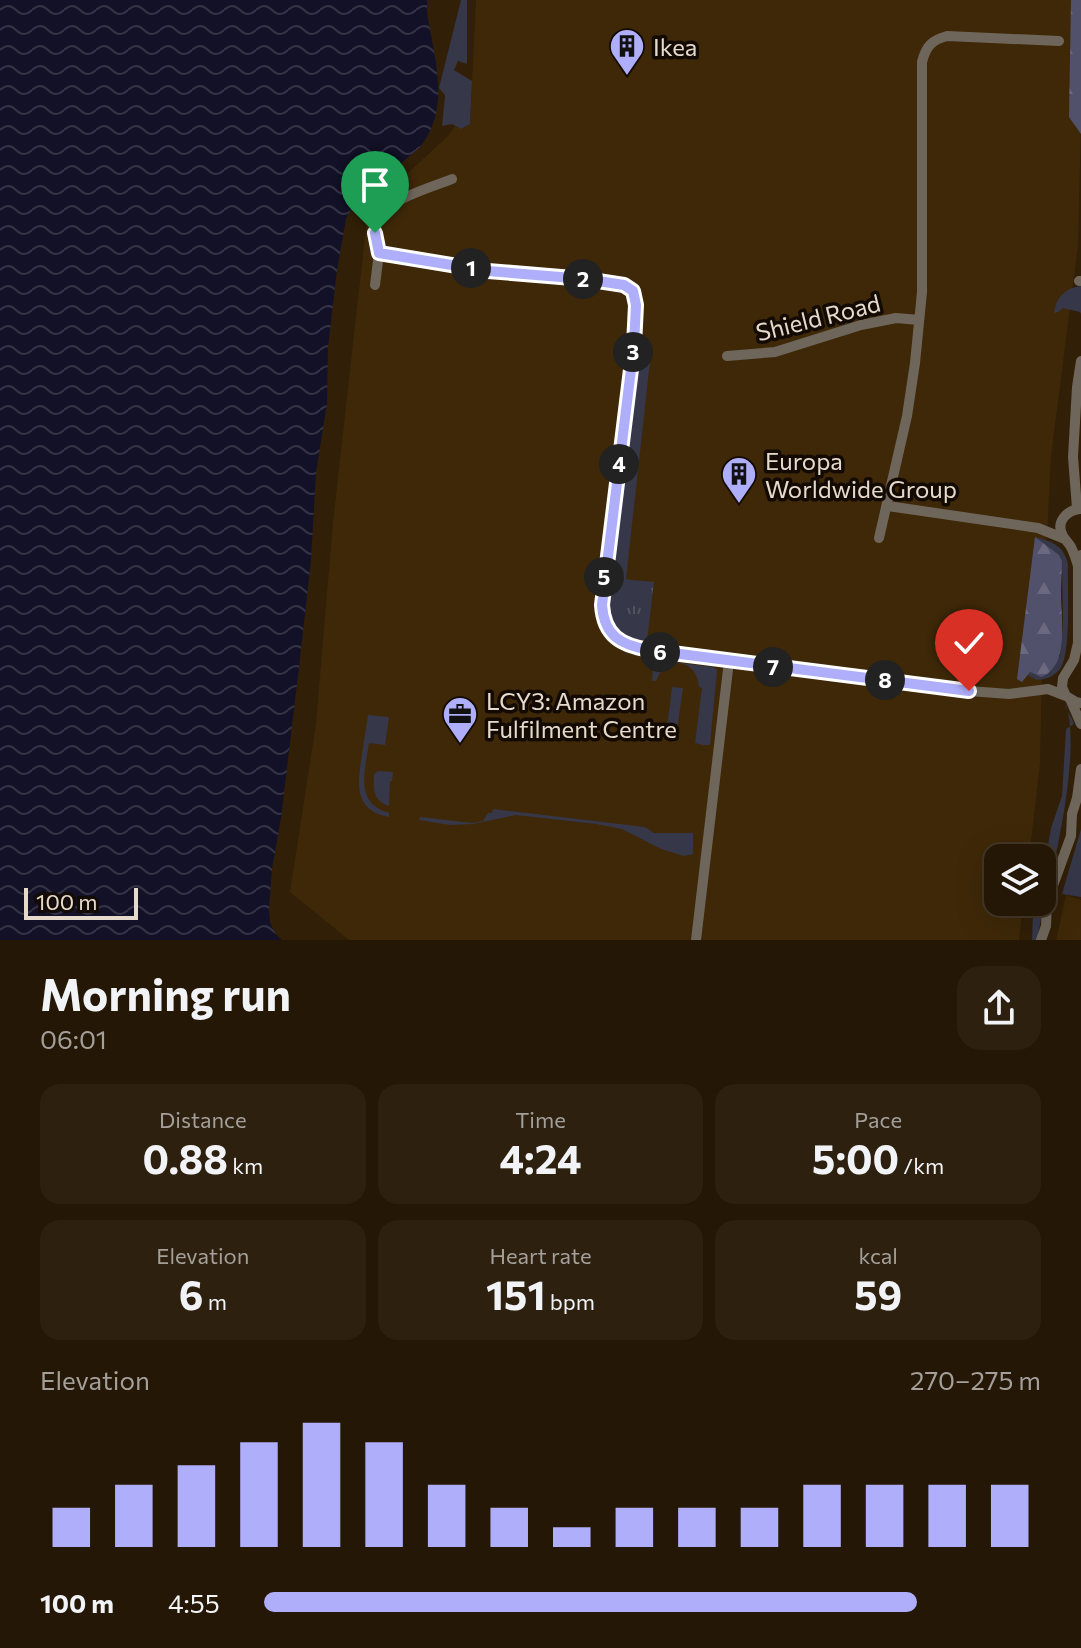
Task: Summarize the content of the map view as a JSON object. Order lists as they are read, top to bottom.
{
  "streets": {
    "street": ["Shield Road"]
  },
  "places": {
    "building": ["Ikea", "Europa Worldwide Group"],
    "office": ["LCY3: Amazon Fulfilment Centre"]
  },
  "scale_bar": "100 m",
  "page": {
    "pins": [
      "1",
      "2",
      "3",
      "4",
      "5",
      "6",
      "7",
      "8"
    ],
    "scale": "100 m",
    "heading": ["Morning run", "06:01"],
    "stats": [
      ["Distance", "0.88 km"],
      ["Time", "4:24"],
      ["Pace", "5:00 /km"],
      ["Elevation", "6 m"],
      ["Heart rate", "151 bpm"],
      ["kcal", "59"]
    ],
    "chart": ["Elevation", "270–275 m"],
    "list": [
      {
        "name": "100 m",
        "note": "4:55"
      }
    ]
  }
}
